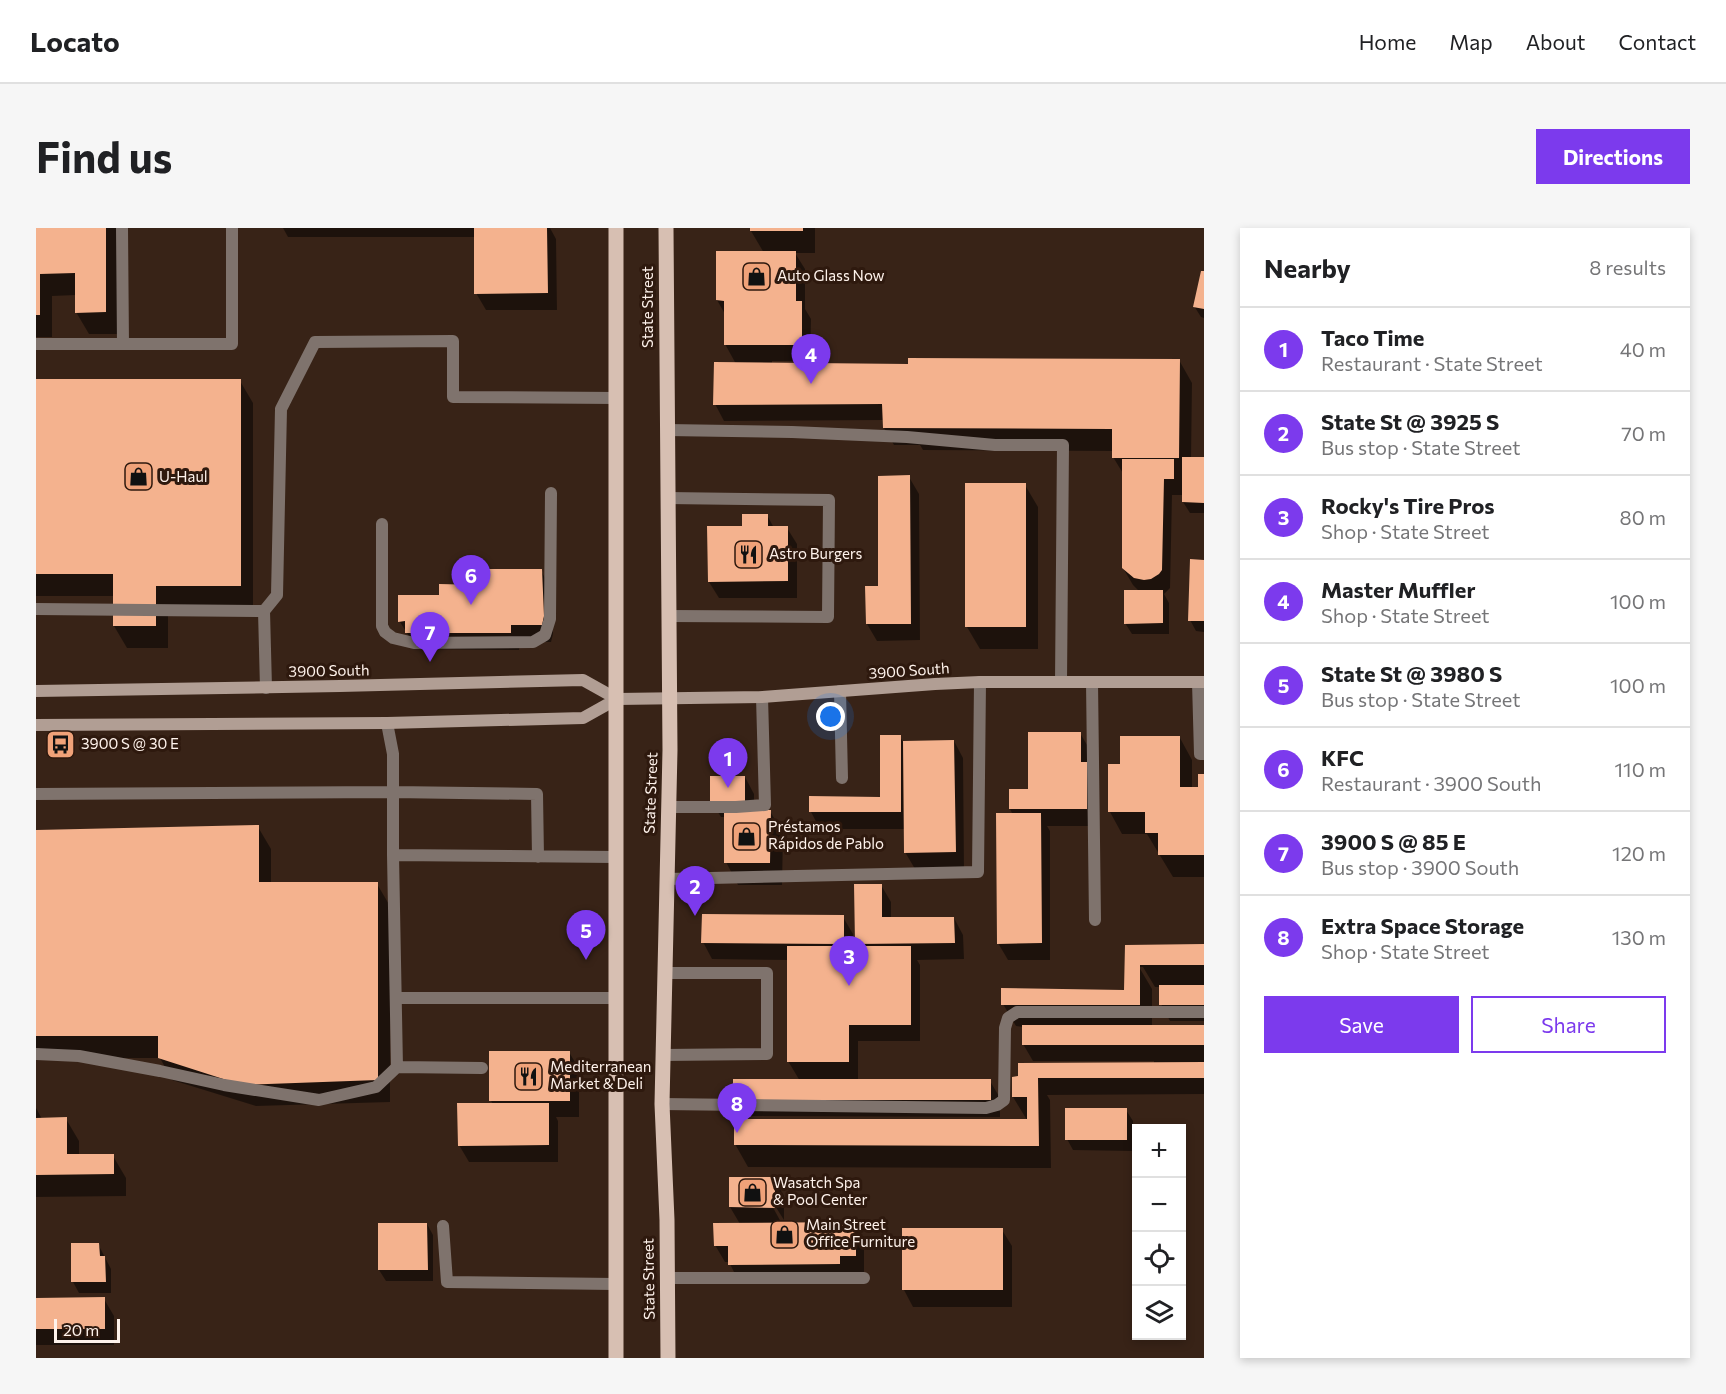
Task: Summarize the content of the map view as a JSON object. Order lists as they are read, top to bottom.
{
  "streets": {
    "main road": ["State Street", "3900 South"]
  },
  "crossings": [
    ["State Street", "3900 South"]
  ],
  "places": {
    "shop": [
      "Auto Glass Now",
      "U-Haul",
      "Préstamos Rápidos de Pablo",
      "Wasatch Spa & Pool Center",
      "Main Street Office Furniture"
    ],
    "restaurant": ["Astro Burgers", "Mediterranean Market & Deli"],
    "bus stop": ["3900 S @ 30 E"]
  },
  "scale_bar": "20 m",
  "page": {
    "header": "Locato",
    "nav": [
      "Home",
      "Map",
      "About",
      "Contact"
    ],
    "buttons": [
      "Directions",
      ["Save", "Share"]
    ],
    "title": "Find us",
    "heading": ["Nearby", "8 results"],
    "list": [
      {
        "mark": "1",
        "name": "Taco Time",
        "note": "Restaurant · State Street",
        "value": "40 m"
      },
      {
        "mark": "2",
        "name": "State St @ 3925 S",
        "note": "Bus stop · State Street",
        "value": "70 m"
      },
      {
        "mark": "3",
        "name": "Rocky's Tire Pros",
        "note": "Shop · State Street",
        "value": "80 m"
      },
      {
        "mark": "4",
        "name": "Master Muffler",
        "note": "Shop · State Street",
        "value": "100 m"
      },
      {
        "mark": "5",
        "name": "State St @ 3980 S",
        "note": "Bus stop · State Street",
        "value": "100 m"
      },
      {
        "mark": "6",
        "name": "KFC",
        "note": "Restaurant · 3900 South",
        "value": "110 m"
      },
      {
        "mark": "7",
        "name": "3900 S @ 85 E",
        "note": "Bus stop · 3900 South",
        "value": "120 m"
      },
      {
        "mark": "8",
        "name": "Extra Space Storage",
        "note": "Shop · State Street",
        "value": "130 m"
      }
    ],
    "pins": [
      "4",
      "6",
      "7",
      "1",
      "2",
      "5",
      "3",
      "8"
    ],
    "map_buttons": ["+", "−"],
    "scale": "20 m"
  }
}
